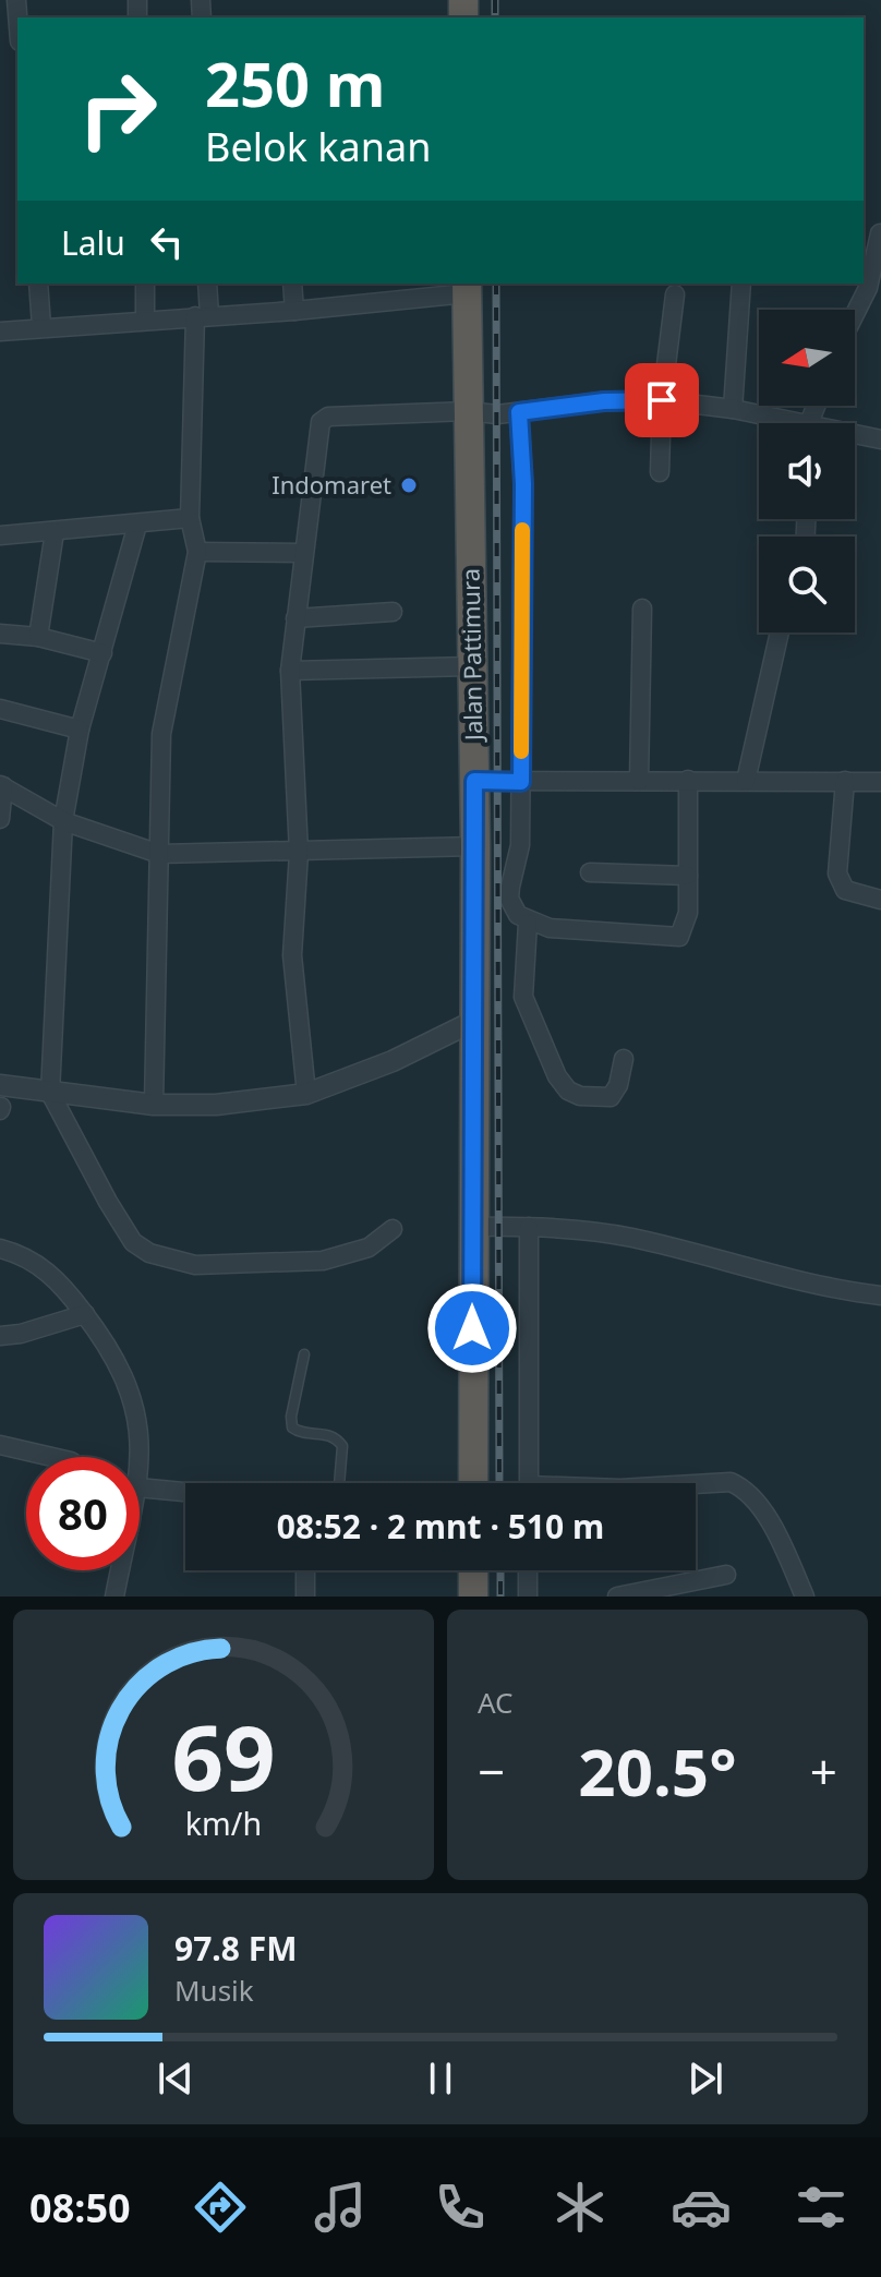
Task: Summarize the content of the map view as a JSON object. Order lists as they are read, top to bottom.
{
  "streets": {
    "highway": ["Jalan Pattimura"]
  },
  "places": ["Indomaret"],
  "north": "left",
  "page": {
    "turn": ["250 m", "Belok kanan"],
    "then": "Lalu",
    "limit": "80",
    "trip": "08:52 · 2 mnt · 510 m",
    "tile": "AC",
    "heat": ["−", "20.5°", "+"],
    "song": ["97.8 FM", "Musik"],
    "tabs": "08:50",
    "gauge": ["69", "km/h"]
  }
}
